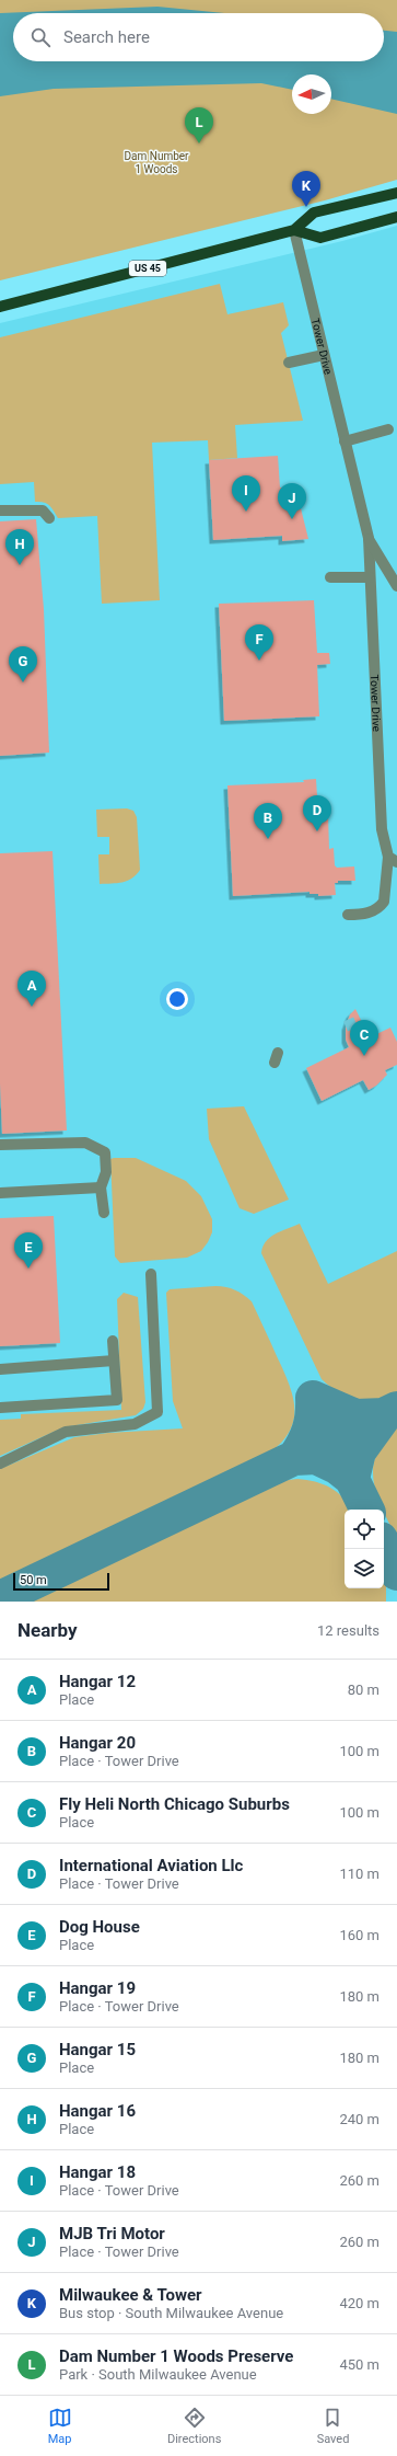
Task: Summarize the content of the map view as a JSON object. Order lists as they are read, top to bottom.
{
  "streets": {
    "main road": ["US 45"],
    "street": ["Tower Drive"]
  },
  "crossings": [
    ["US 45", "Tower Drive"]
  ],
  "parks": ["Dam Number 1 Woods"],
  "scale_bar": "50 m",
  "north": "left",
  "page": {
    "search": "Search here",
    "pins": [
      "L",
      "K",
      "I",
      "J",
      "H",
      "F",
      "G",
      "D",
      "B",
      "A",
      "C",
      "E"
    ],
    "scale": "50 m",
    "heading": ["Nearby", "12 results"],
    "list": [
      {
        "mark": "A",
        "name": "Hangar 12",
        "note": "Place",
        "value": "80 m"
      },
      {
        "mark": "B",
        "name": "Hangar 20",
        "note": "Place · Tower Drive",
        "value": "100 m"
      },
      {
        "mark": "C",
        "name": "Fly Heli North Chicago Suburbs",
        "note": "Place",
        "value": "100 m"
      },
      {
        "mark": "D",
        "name": "International Aviation Llc",
        "note": "Place · Tower Drive",
        "value": "110 m"
      },
      {
        "mark": "E",
        "name": "Dog House",
        "note": "Place",
        "value": "160 m"
      },
      {
        "mark": "F",
        "name": "Hangar 19",
        "note": "Place · Tower Drive",
        "value": "180 m"
      },
      {
        "mark": "G",
        "name": "Hangar 15",
        "note": "Place",
        "value": "180 m"
      },
      {
        "mark": "H",
        "name": "Hangar 16",
        "note": "Place",
        "value": "240 m"
      },
      {
        "mark": "I",
        "name": "Hangar 18",
        "note": "Place · Tower Drive",
        "value": "260 m"
      },
      {
        "mark": "J",
        "name": "MJB Tri Motor",
        "note": "Place · Tower Drive",
        "value": "260 m"
      },
      {
        "mark": "K",
        "name": "Milwaukee & Tower",
        "note": "Bus stop · South Milwaukee Avenue",
        "value": "420 m"
      },
      {
        "mark": "L",
        "name": "Dam Number 1 Woods Preserve",
        "note": "Park · South Milwaukee Avenue",
        "value": "450 m"
      }
    ],
    "nav": ["Map", "Directions", "Saved"]
  }
}
